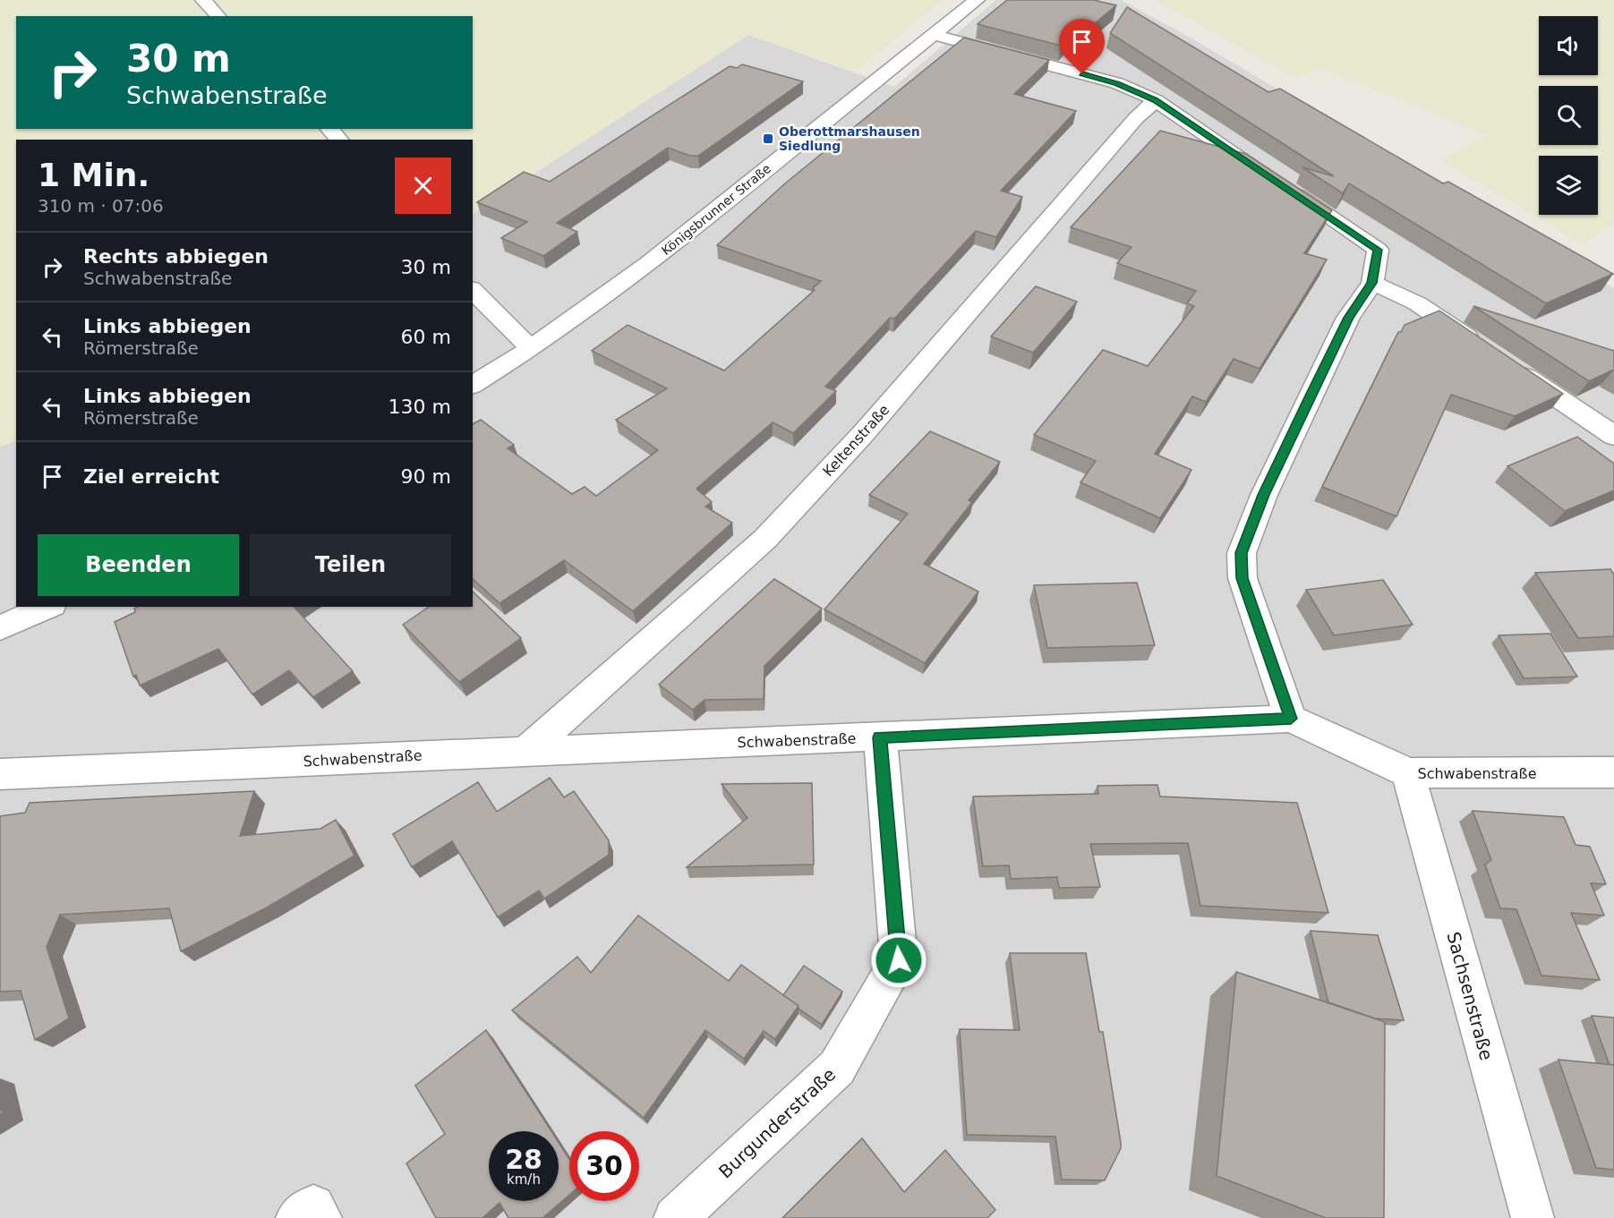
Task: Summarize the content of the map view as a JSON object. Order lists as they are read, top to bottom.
{
  "streets": {
    "street": [
      "Königsbrunner Straße",
      "Keltenstraße",
      "Schwabenstraße",
      "Sachsenstraße",
      "Burgunderstraße"
    ]
  },
  "crossings": [
    ["Keltenstraße", "Schwabenstraße"],
    ["Schwabenstraße", "Sachsenstraße"],
    ["Schwabenstraße", "Burgunderstraße"]
  ],
  "places": {
    "transit": ["Oberottmarshausen Siedlung"]
  },
  "page": {
    "turn": ["30 m", "Schwabenstraße"],
    "heading": ["1 Min.", "310 m · 07:06"],
    "list": [
      {
        "name": "Rechts abbiegen",
        "note": "Schwabenstraße",
        "value": "30 m"
      },
      {
        "name": "Links abbiegen",
        "note": "Römerstraße",
        "value": "60 m"
      },
      {
        "name": "Links abbiegen",
        "note": "Römerstraße",
        "value": "130 m"
      },
      {
        "name": "Ziel erreicht",
        "value": "90 m"
      }
    ],
    "buttons": ["Beenden", "Teilen"],
    "speed": "28 km/h",
    "limit": "30"
  }
}
